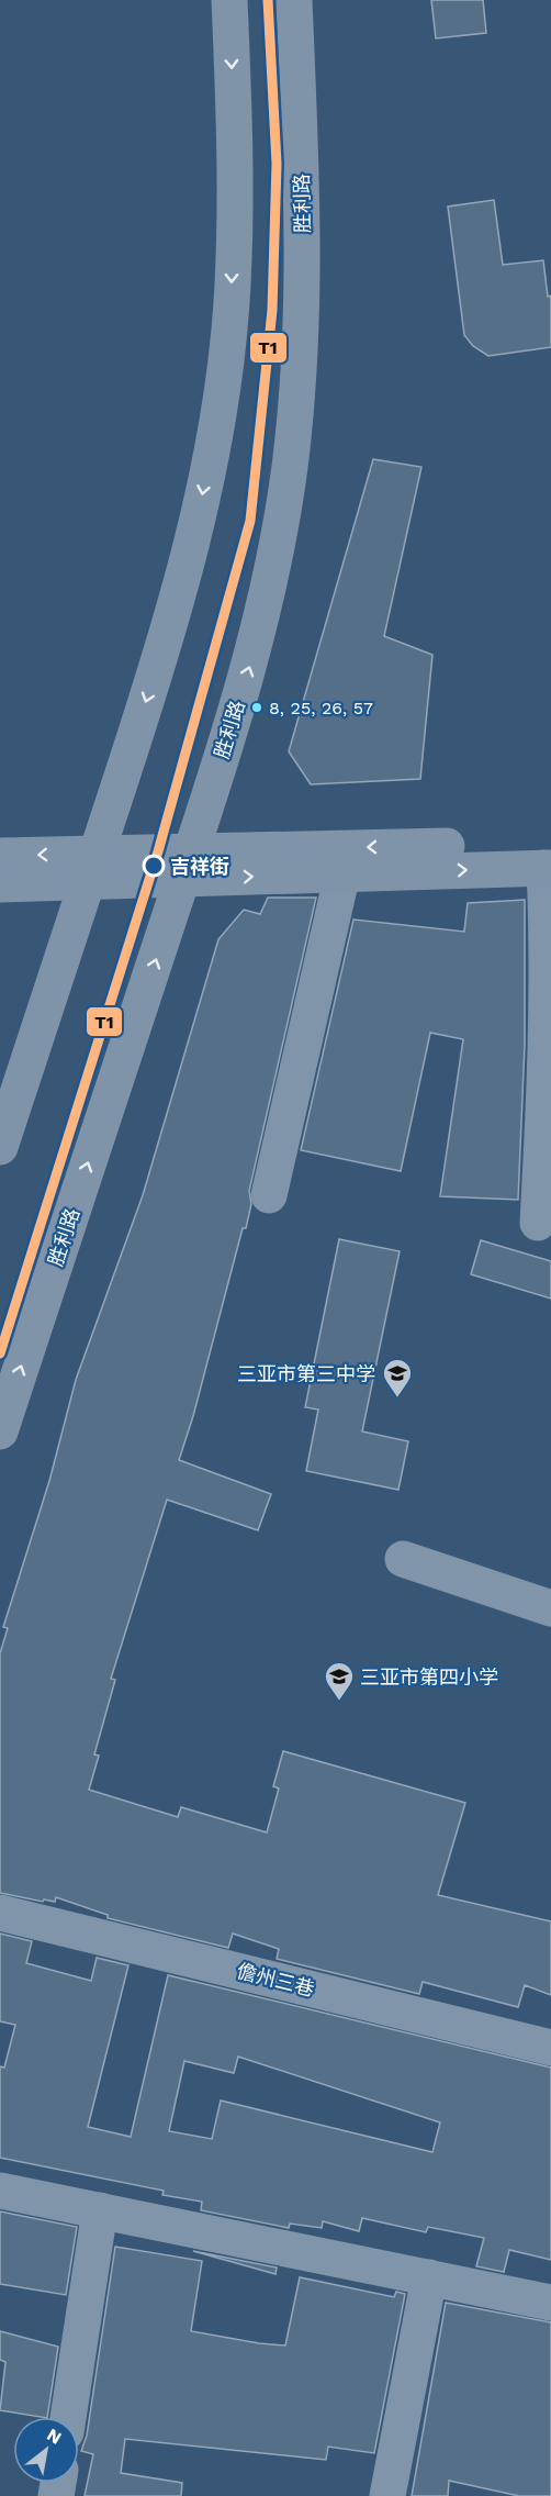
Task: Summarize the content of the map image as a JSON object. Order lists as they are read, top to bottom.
{
  "streets": {
    "main road": ["胜利路"],
    "street": ["儋州三巷"]
  },
  "places": {
    "other": ["8, 25, 26, 57", "吉祥街"],
    "school or university": ["三亚市第三中学", "三亚市第四小学"]
  },
  "lines": ["transit line T1"],
  "north": "top right"
}
